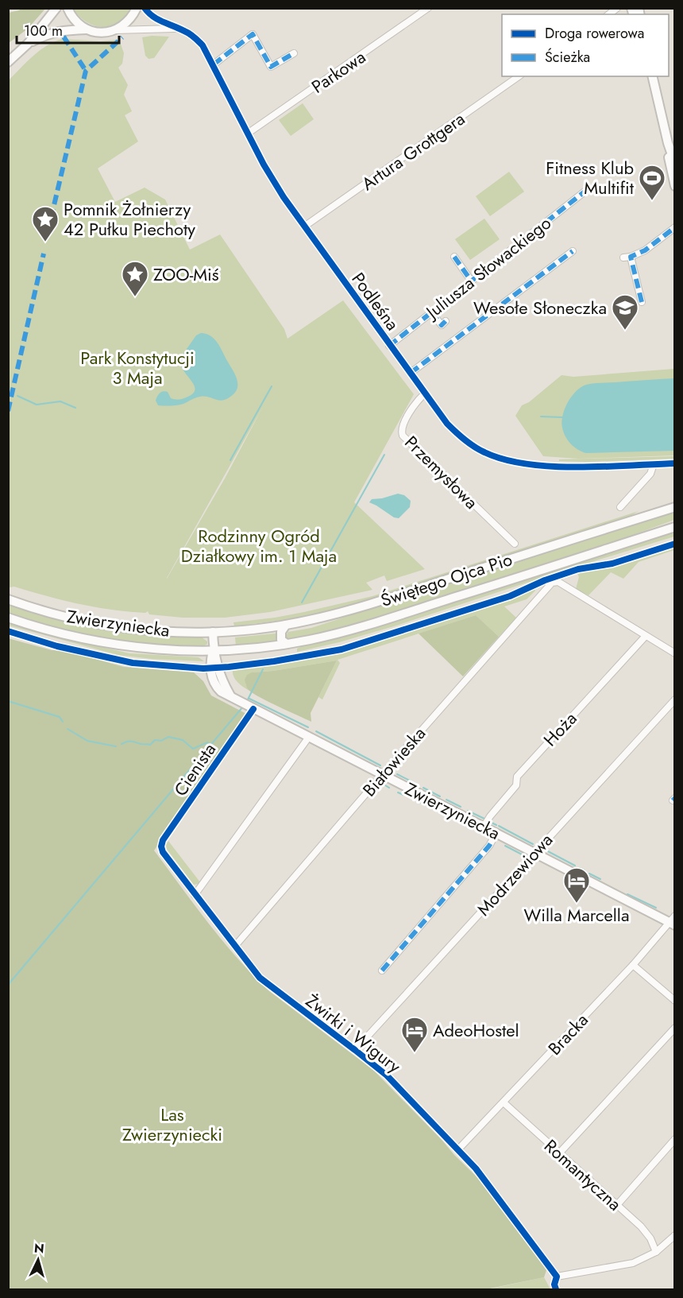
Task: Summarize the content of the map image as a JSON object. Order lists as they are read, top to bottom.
{
  "streets": {
    "main road": ["Świętego Ojca Pio", "Zwierzyniecka"],
    "street": [
      "Parkowa",
      "Artura Grottgera",
      "Juliusza Słowackiego",
      "Podleśna",
      "Przemysłowa",
      "Hoża",
      "Białowieska",
      "Cienista",
      "Modrzewiowa",
      "Żwirki i Wigury",
      "Bracka",
      "Romantyczna"
    ]
  },
  "crossings": [
    ["Parkowa", "Podleśna"],
    ["Artura Grottgera", "Podleśna"],
    ["Juliusza Słowackiego", "Podleśna"],
    ["Podleśna", "Przemysłowa"],
    ["Świętego Ojca Pio", "Zwierzyniecka"],
    ["Zwierzyniecka", "Hoża"],
    ["Zwierzyniecka", "Białowieska"],
    ["Zwierzyniecka", "Cienista"],
    ["Zwierzyniecka", "Modrzewiowa"],
    ["Zwierzyniecka", "Bracka"],
    ["Hoża", "Białowieska"],
    ["Białowieska", "Żwirki i Wigury"],
    ["Cienista", "Żwirki i Wigury"],
    ["Modrzewiowa", "Żwirki i Wigury"],
    ["Żwirki i Wigury", "Bracka"],
    ["Bracka", "Romantyczna"]
  ],
  "parks": ["Park Konstytucji 3 Maja", "Rodzinny Ogród Działkowy im. 1 Maja", "Las Zwierzyniecki"],
  "places": {
    "sports": ["Fitness Klub Multifit"],
    "place": ["Pomnik Żołnierzy 42 Pułku Piechoty", "ZOO-Miś"],
    "school or university": ["Wesołe Słoneczka"],
    "hotel": ["Willa Marcella", "AdeoHostel"]
  },
  "legend": ["Droga rowerowa", "Ścieżka"],
  "scale_bar": "100 m",
  "north": "top"
}
